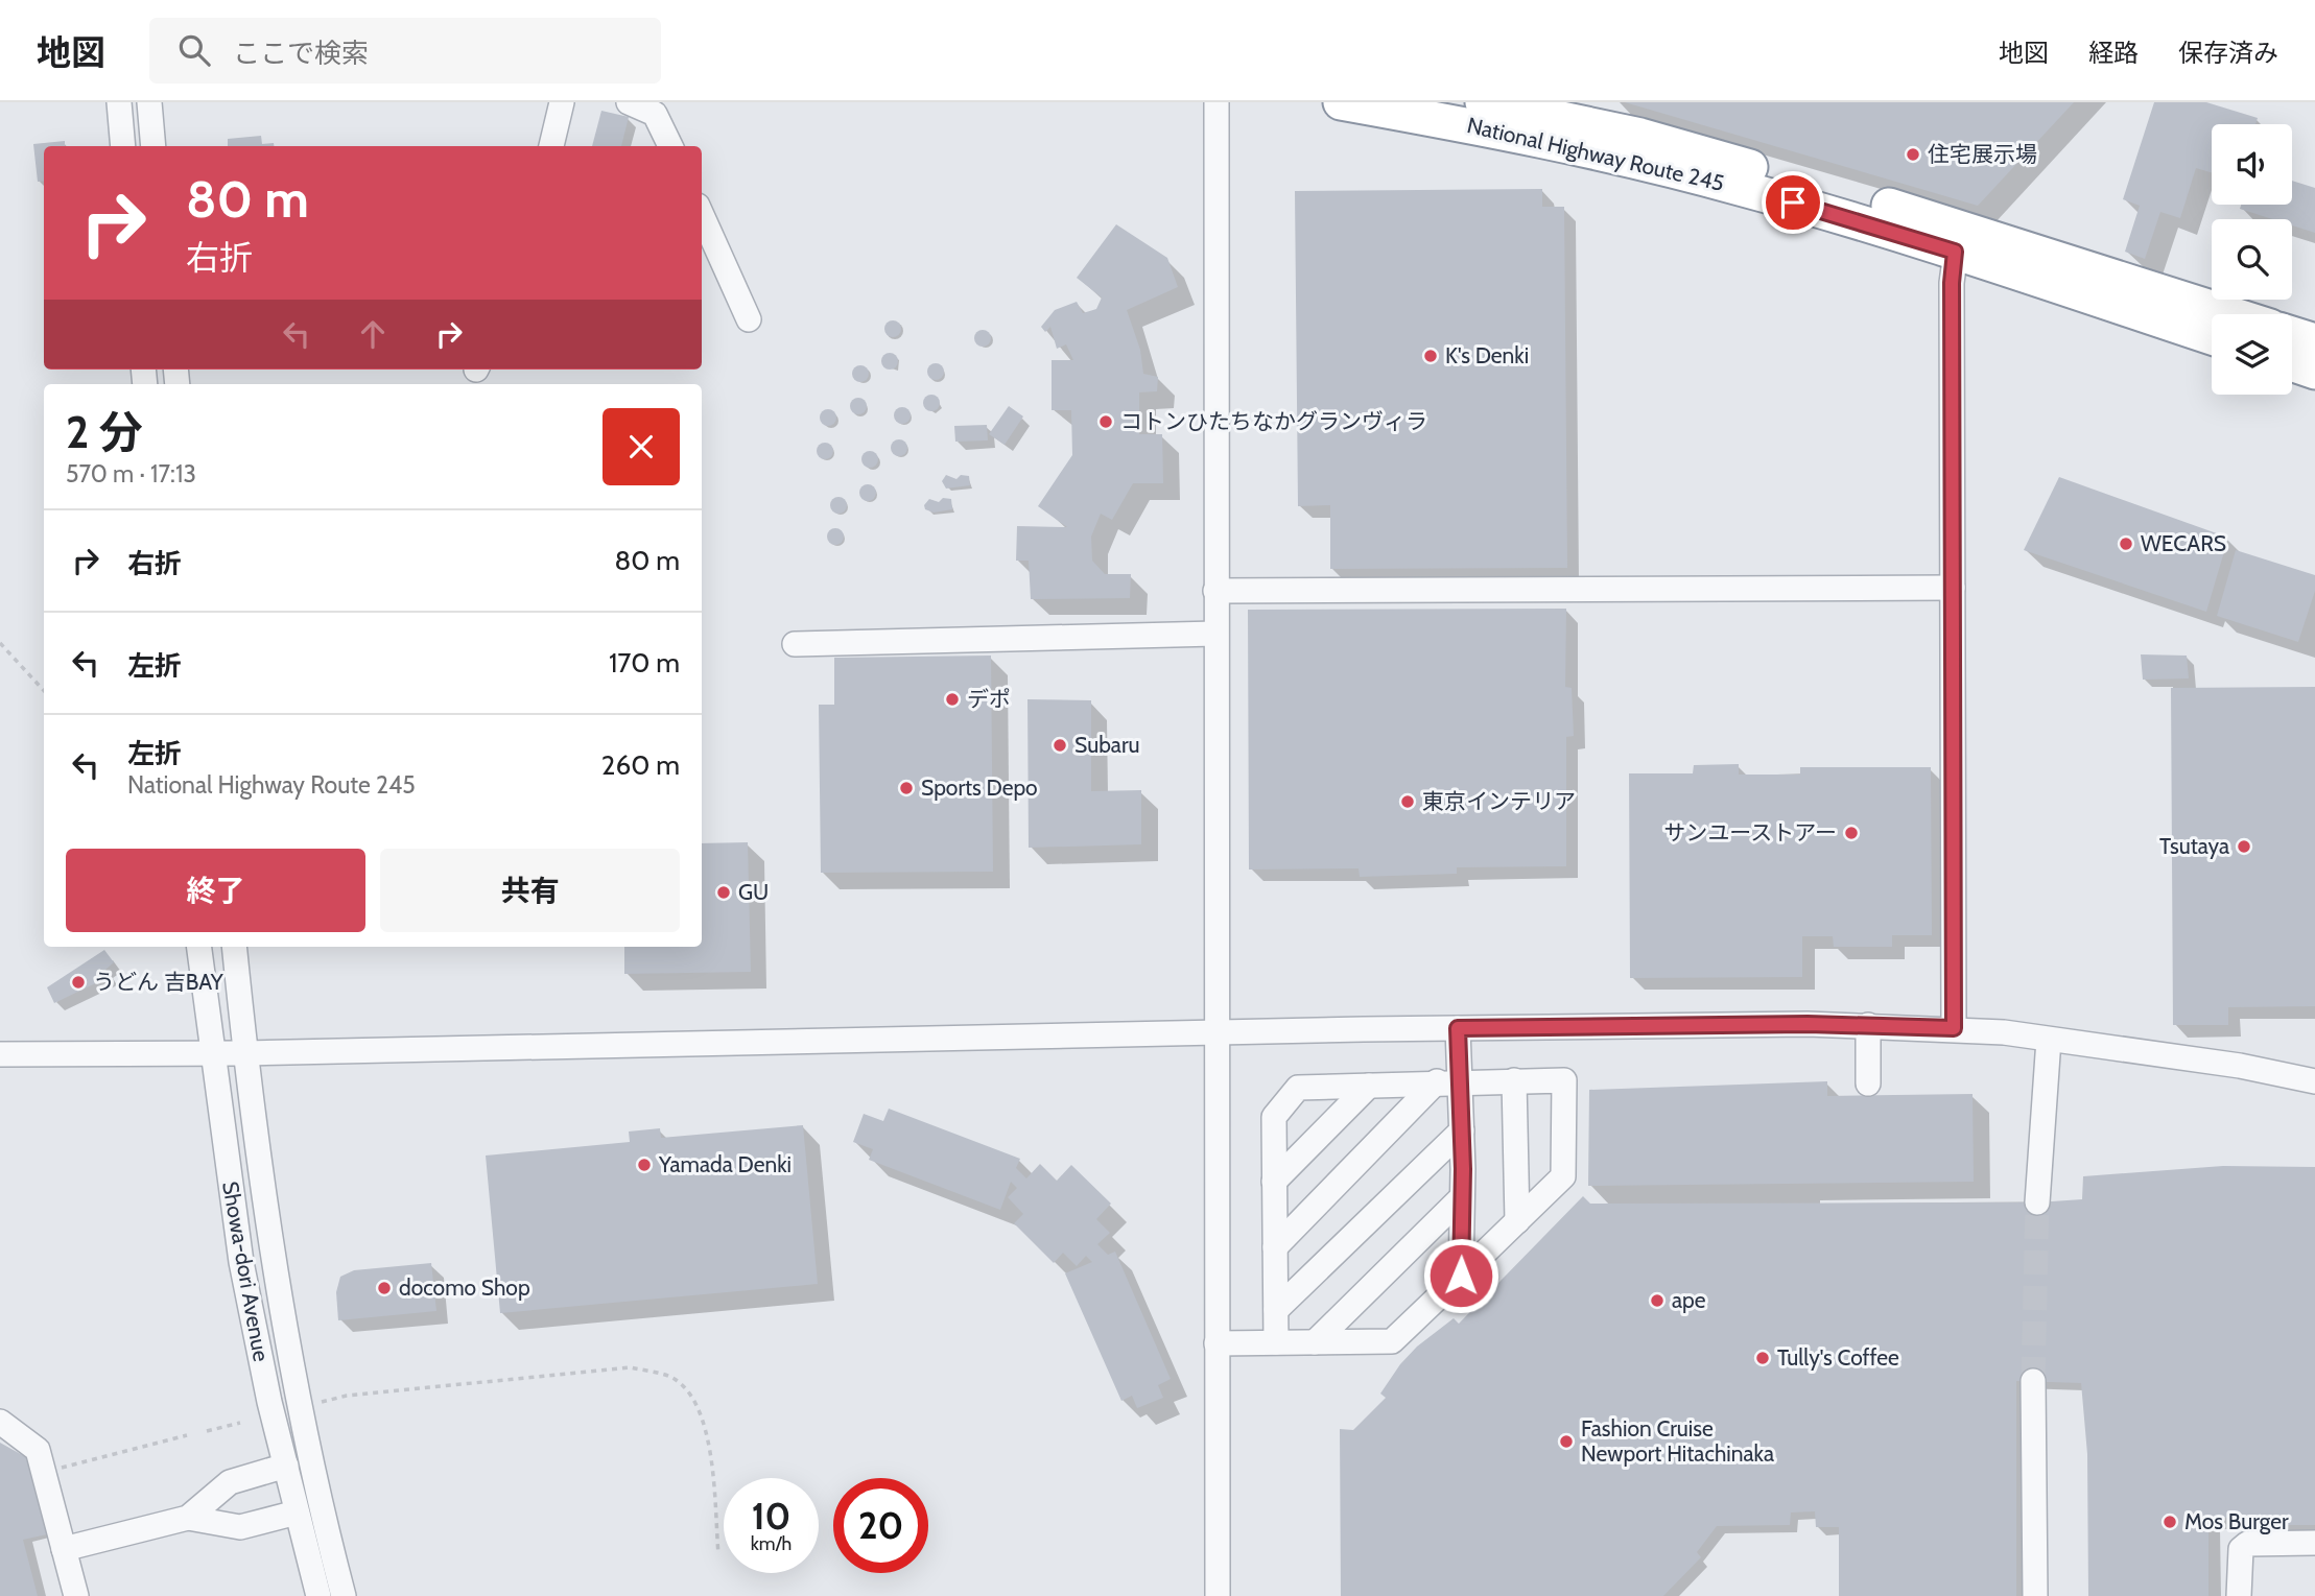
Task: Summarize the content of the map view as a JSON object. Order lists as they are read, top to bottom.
{
  "streets": {
    "highway": ["National Highway Route 245"],
    "street": ["Showa-dori Avenue"]
  },
  "places": [
    "住宅展示場",
    "K's Denki",
    "コトンひたちなかグランヴィラ",
    "WECARS",
    "デポ",
    "Subaru",
    "Sports Depo",
    "東京インテリア",
    "サンユーストアー",
    "Tsutaya",
    "GU",
    "うどん 吉BAY",
    "Yamada Denki",
    "docomo Shop",
    "ape",
    "Tully's Coffee",
    "Fashion Cruise Newport Hitachinaka",
    "Mos Burger"
  ],
  "page": {
    "header": "地図",
    "search": "ここで検索",
    "nav": ["地図", "経路", "保存済み"],
    "turn": ["80 m", "右折"],
    "heading": ["2 分", "570 m · 17:13"],
    "list": [
      {
        "name": "右折",
        "value": "80 m"
      },
      {
        "name": "左折",
        "value": "170 m"
      },
      {
        "name": "左折",
        "note": "National Highway Route 245",
        "value": "260 m"
      }
    ],
    "buttons": ["終了", "共有"],
    "speed": "10 km/h",
    "limit": "20"
  }
}
